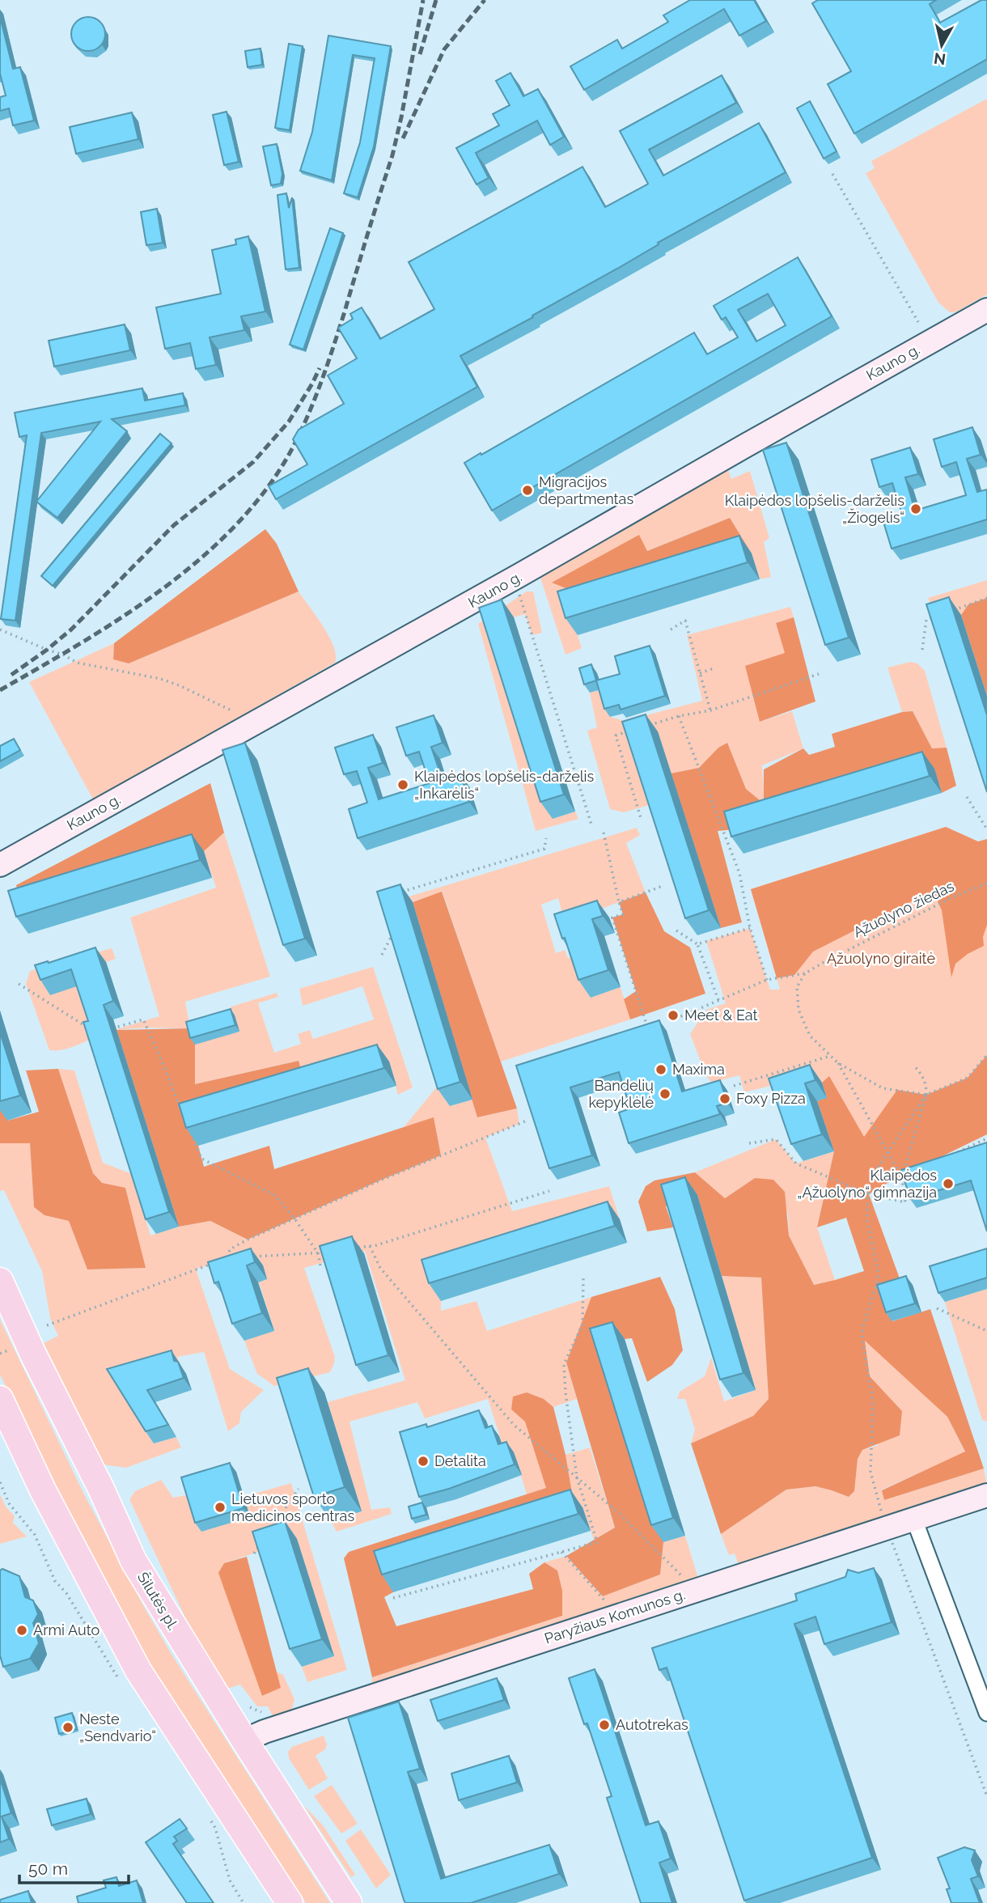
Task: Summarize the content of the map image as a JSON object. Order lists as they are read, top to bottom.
{
  "streets": {
    "main road": ["Kauno g.", "Šilutės pl.", "Paryžiaus Komunos g."],
    "path": ["Ąžuolyno žiedas"]
  },
  "crossings": [
    ["Šilutės pl.", "Paryžiaus Komunos g."]
  ],
  "parks": ["Ąžuolyno giraitė"],
  "places": [
    "Migracijos departmentas",
    "Klaipėdos lopšelis-darželis „Žiogelis“",
    "Klaipėdos lopšelis-darželis „Inkarėlis“",
    "Meet & Eat",
    "Maxima",
    "Bandelių kepyklėlė",
    "Foxy Pizza",
    "Klaipėdos „Ąžuolyno“ gimnazija",
    "Detalita",
    "Lietuvos sporto medicinos centras",
    "Armi Auto",
    "Autotrekas",
    "Neste „Sendvario“"
  ],
  "scale_bar": "50 m",
  "north": "bottom"
}
